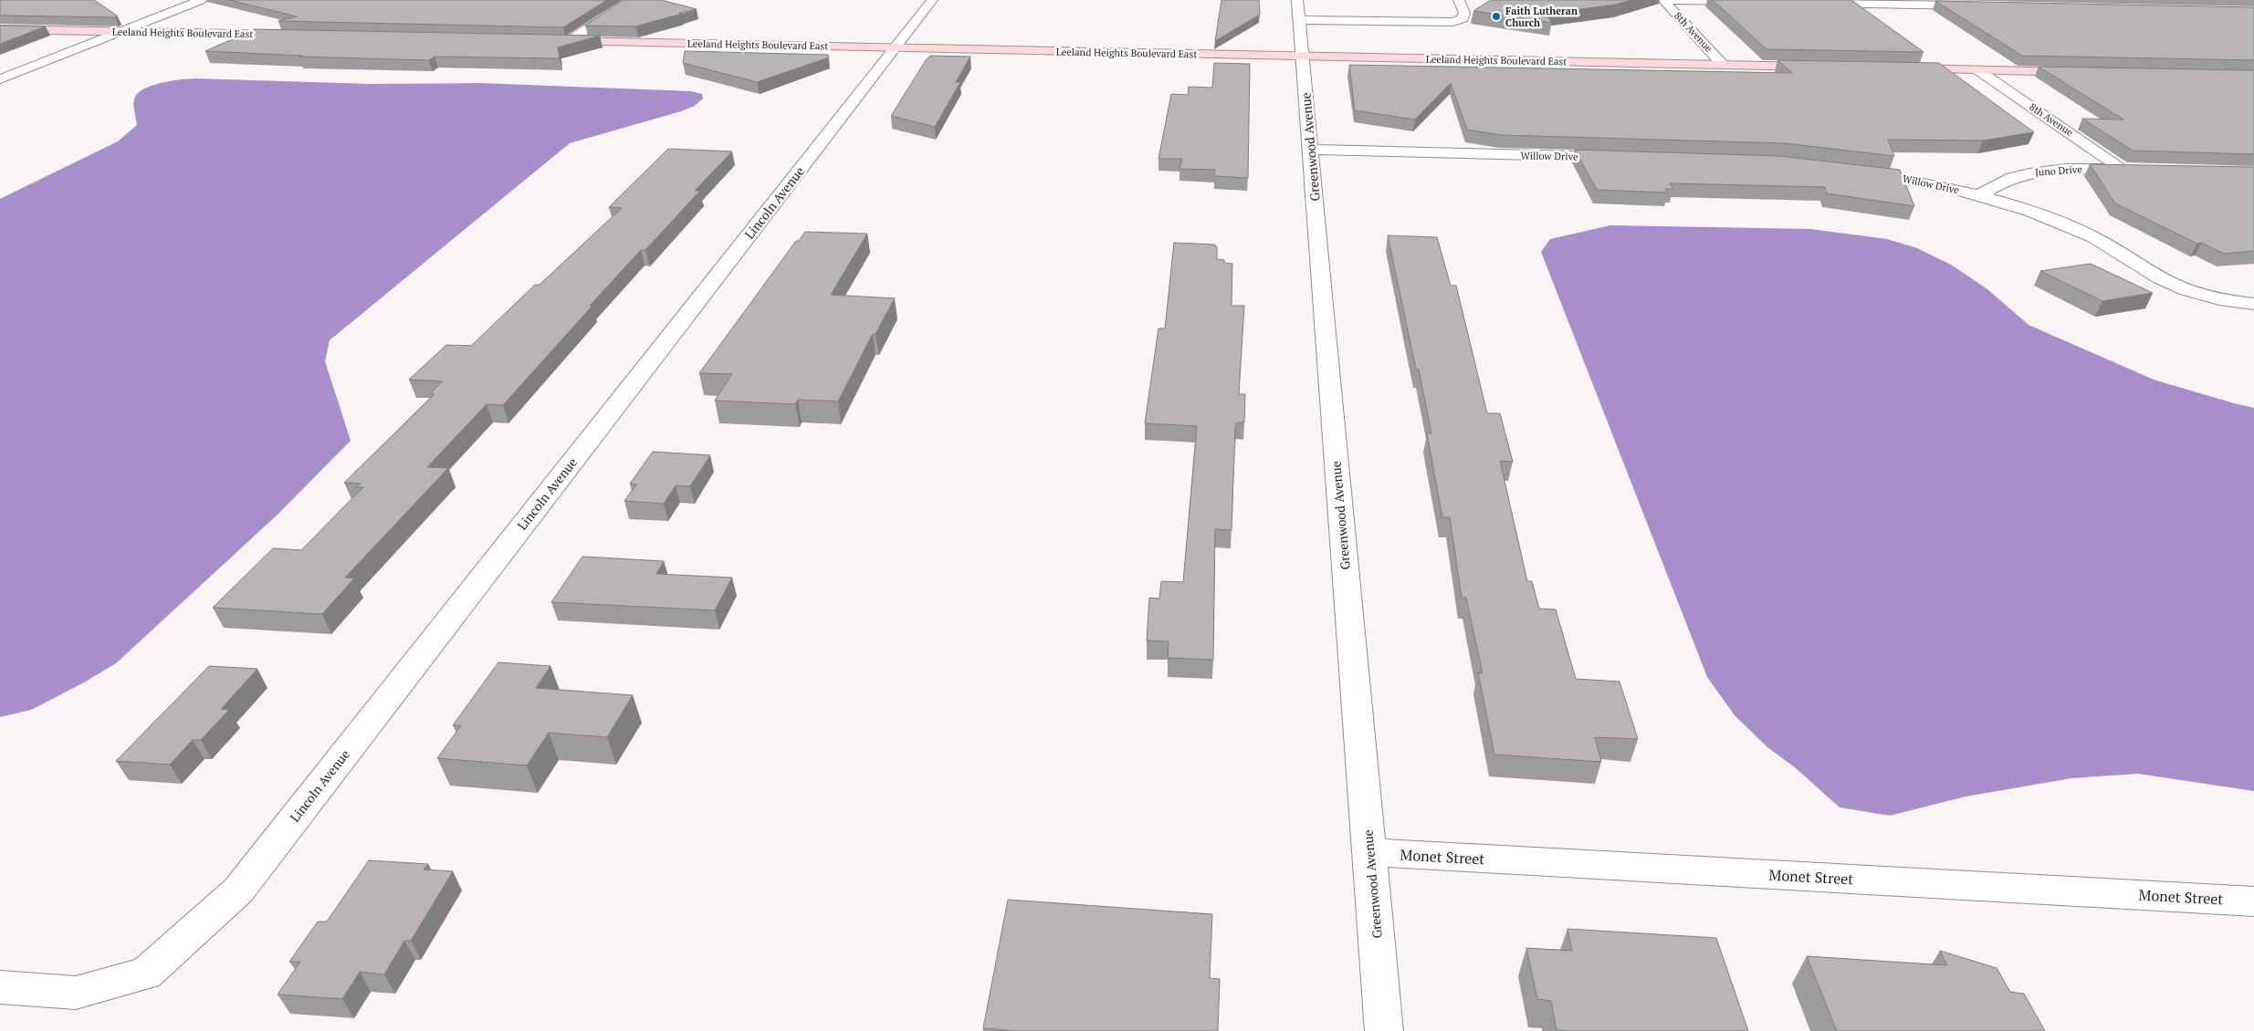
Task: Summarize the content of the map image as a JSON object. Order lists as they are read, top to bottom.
{
  "streets": {
    "main road": ["Leeland Heights Boulevard East"],
    "street": [
      "8th Avenue",
      "Greenwood Avenue",
      "Willow Drive",
      "Juno Drive",
      "Lincoln Avenue",
      "Monet Street"
    ]
  },
  "crossings": [
    ["8th Avenue", "Leeland Heights Boulevard East"],
    ["8th Avenue", "Juno Drive"],
    ["Leeland Heights Boulevard East", "Greenwood Avenue"],
    ["Leeland Heights Boulevard East", "Lincoln Avenue"],
    ["Greenwood Avenue", "Willow Drive"],
    ["Greenwood Avenue", "Monet Street"],
    ["Willow Drive", "Juno Drive"]
  ],
  "places": ["Faith Lutheran Church"]
}
